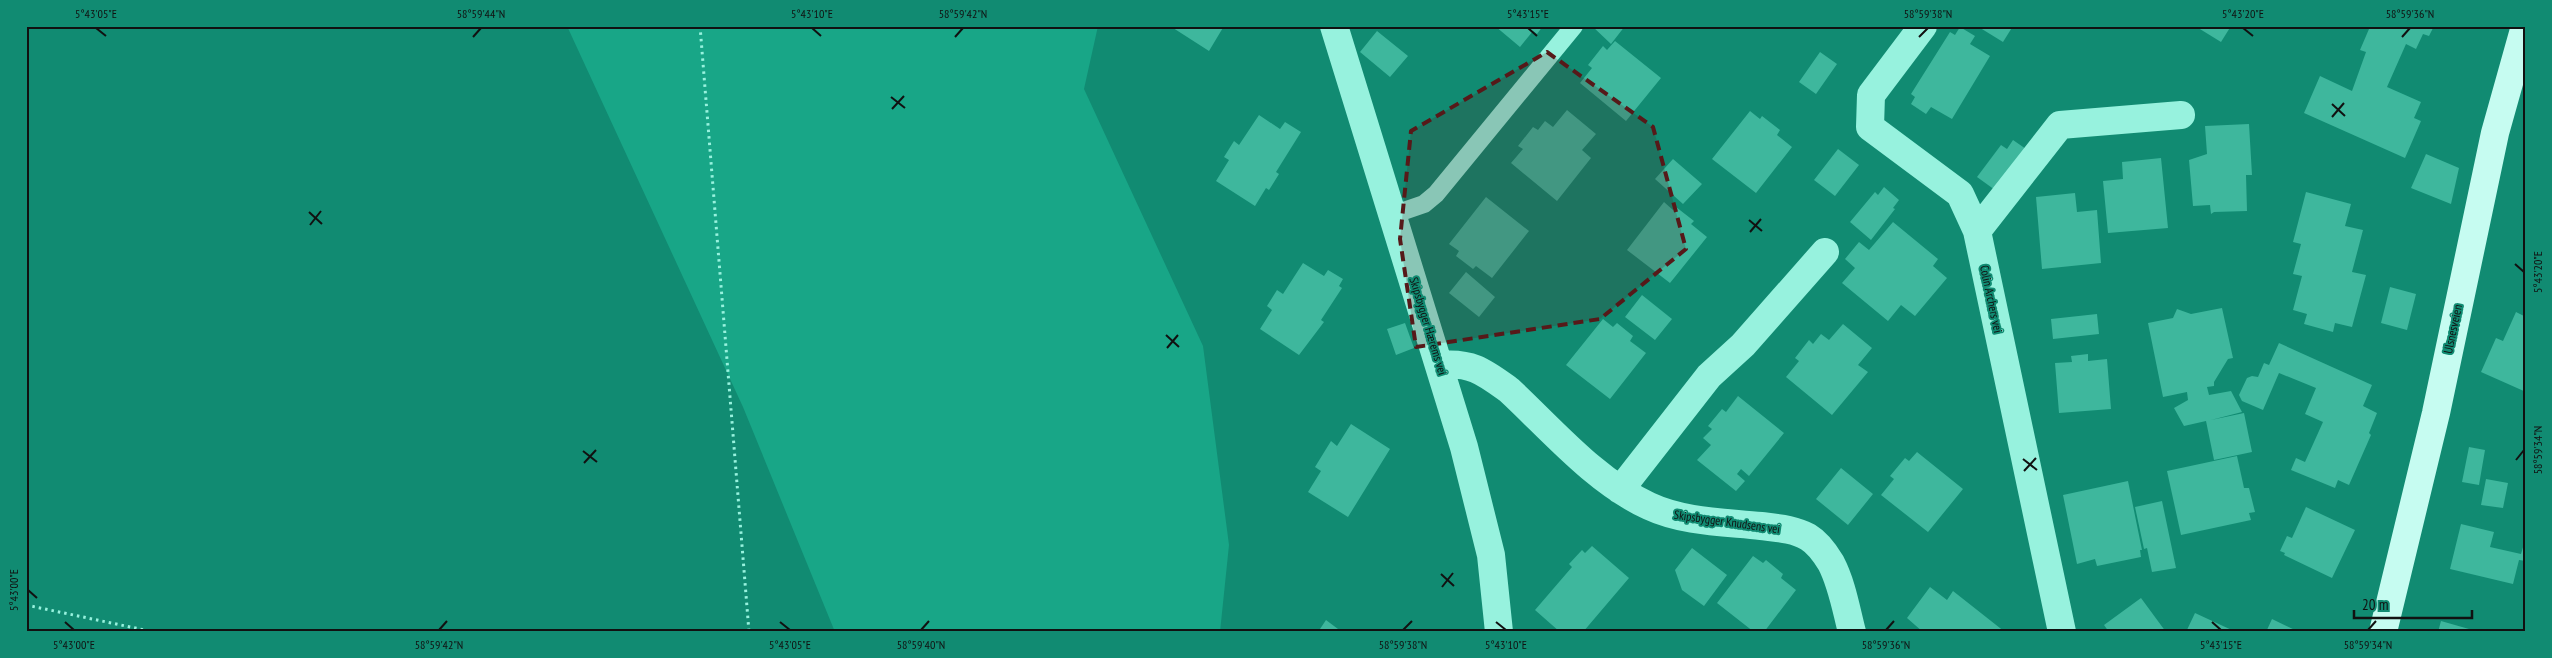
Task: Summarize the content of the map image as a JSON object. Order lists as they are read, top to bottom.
{
  "streets": {
    "street": [
      "Colin Archers vei",
      "Skipsbygger Hærems vei",
      "Ulsnesveien",
      "Skipsbygger Knudsens vei"
    ]
  },
  "crossings": [
    ["Skipsbygger Hærems vei", "Skipsbygger Knudsens vei"]
  ],
  "scale_bar": "20 m",
  "coordinates": [
    "5°43'05\"E",
    "58°59'44\"N",
    "5°43'10\"E",
    "58°59'42\"N",
    "5°43'15\"E",
    "58°59'38\"N",
    "5°43'20\"E",
    "58°59'36\"N",
    "58°59'34\"N",
    "5°43'00\"E",
    "58°59'40\"N"
  ]
}
